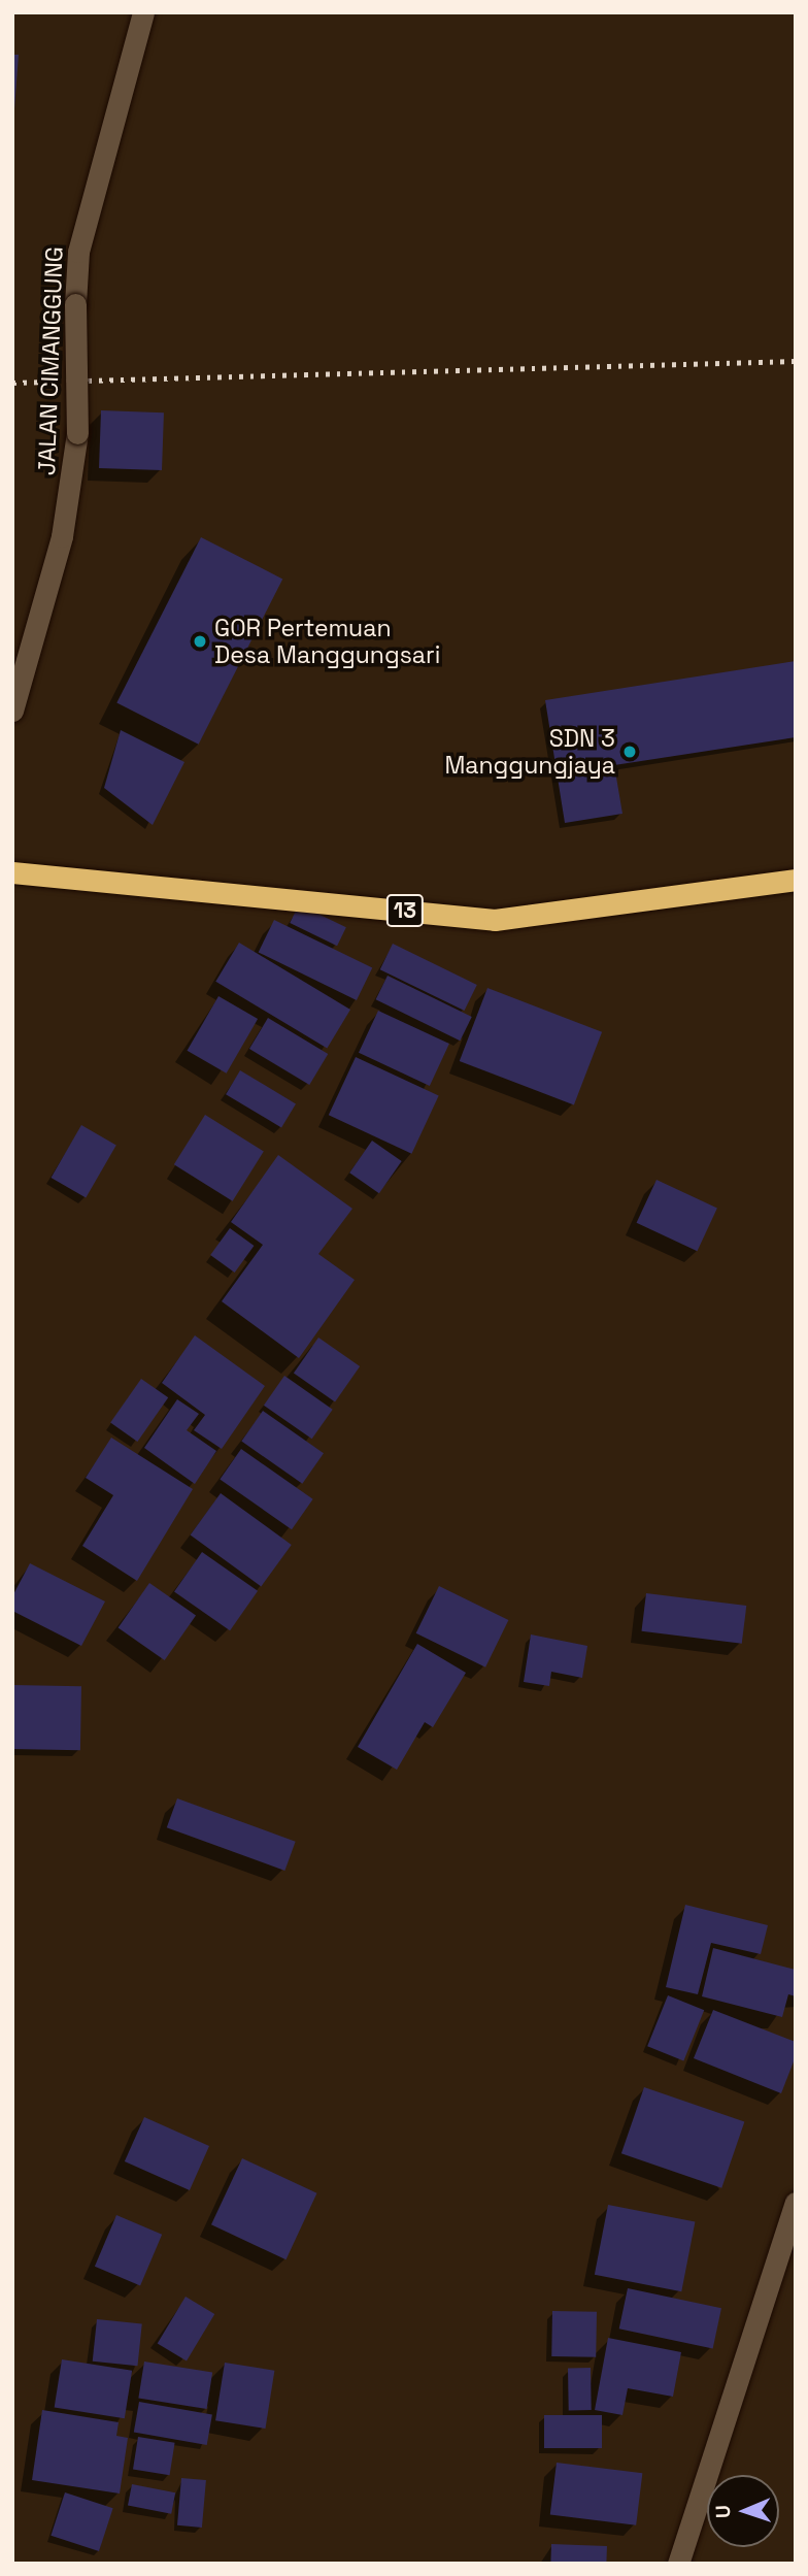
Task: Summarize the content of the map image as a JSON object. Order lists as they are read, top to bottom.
{
  "streets": {
    "highway": ["13"],
    "street": ["JALAN CIMANGGUNG"]
  },
  "places": ["GOR Pertemuan Desa Manggungsari", "SDN 3 Manggungjaya"],
  "north": "left"
}
